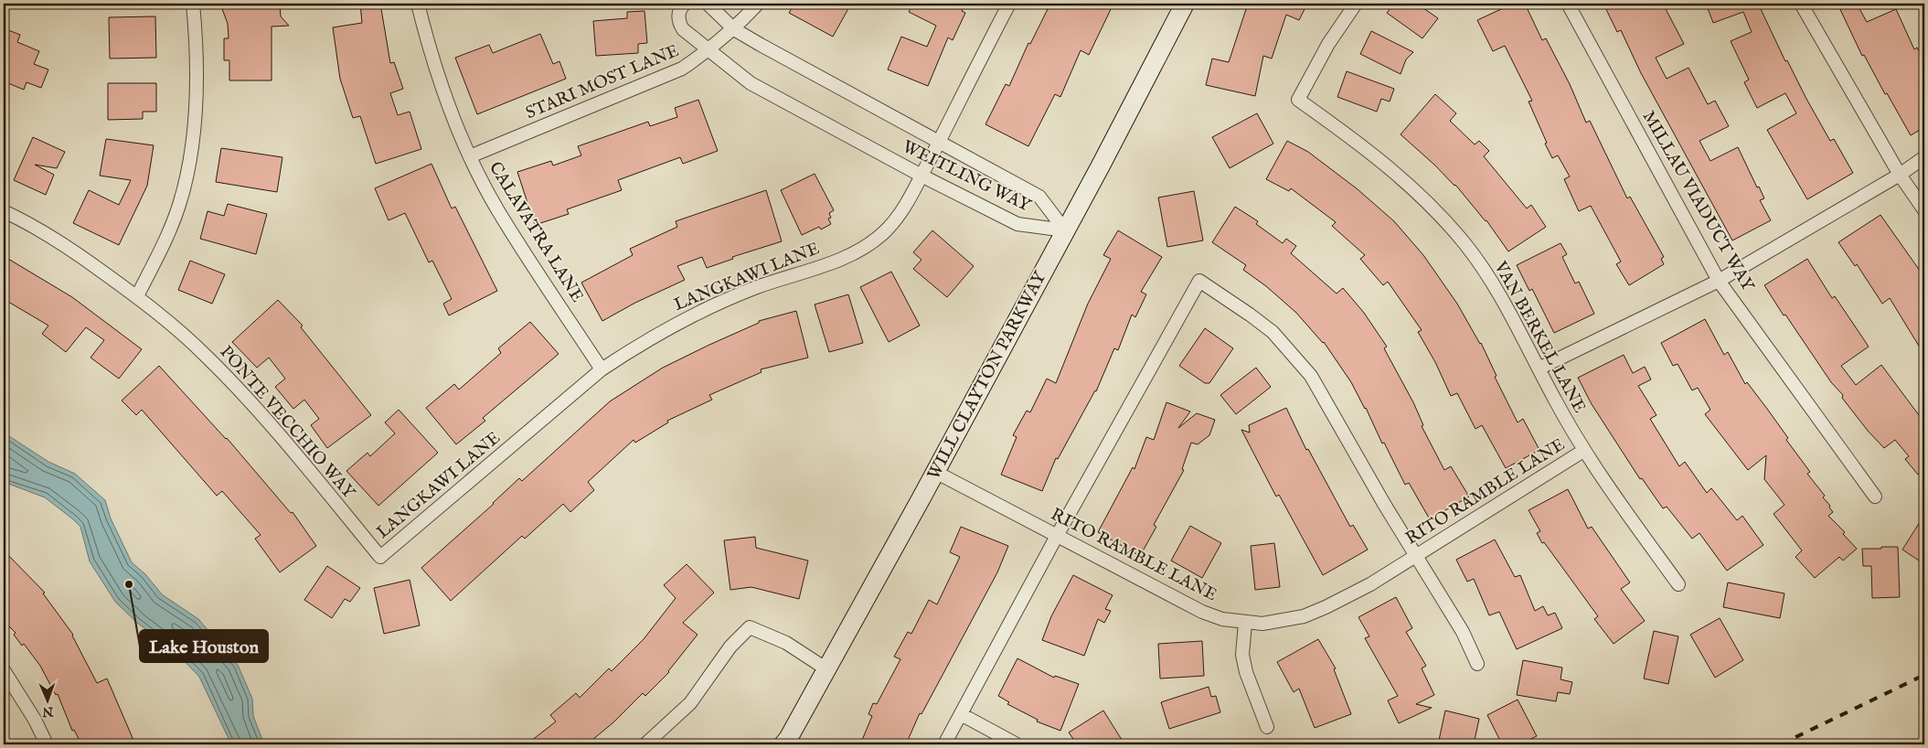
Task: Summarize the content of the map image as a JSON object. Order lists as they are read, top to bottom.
{
  "streets": {
    "street": [
      "STARI MOST LANE",
      "WEITLING WAY",
      "MILLAU VIADUCT WAY",
      "CALAVATRA LANE",
      "LANGKAWI LANE",
      "VAN BERKEL LANE",
      "WILL CLAYTON PARKWAY",
      "PONTE VECCHIO WAY",
      "RITO RAMBLE LANE"
    ]
  },
  "crossings": [
    ["STARI MOST LANE", "WEITLING WAY"],
    ["STARI MOST LANE", "CALAVATRA LANE"],
    ["WEITLING WAY", "LANGKAWI LANE"],
    ["WEITLING WAY", "WILL CLAYTON PARKWAY"],
    ["CALAVATRA LANE", "LANGKAWI LANE"],
    ["LANGKAWI LANE", "PONTE VECCHIO WAY"],
    ["VAN BERKEL LANE", "RITO RAMBLE LANE"],
    ["WILL CLAYTON PARKWAY", "RITO RAMBLE LANE"]
  ],
  "places": ["Lake Houston"],
  "north": "bottom"
}
